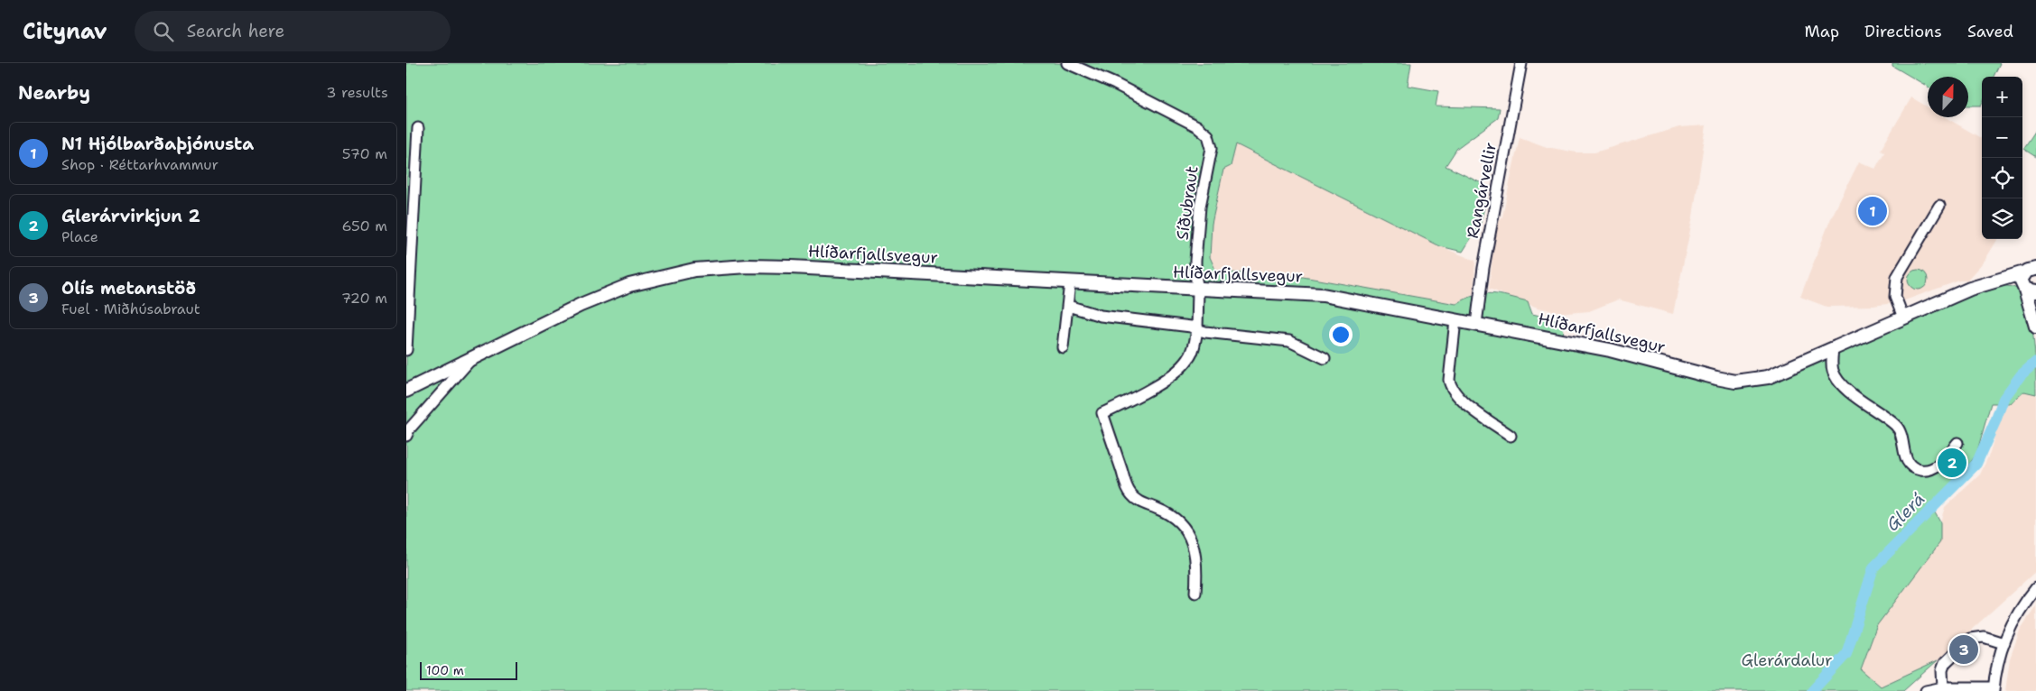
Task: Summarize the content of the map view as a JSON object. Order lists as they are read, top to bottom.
{
  "streets": {
    "main road": ["Hlíðarfjallsvegur"],
    "street": ["Rangárvellir", "Síðubraut"]
  },
  "crossings": [
    ["Rangárvellir", "Hlíðarfjallsvegur"],
    ["Síðubraut", "Hlíðarfjallsvegur"]
  ],
  "water": ["Glerá"],
  "parks": ["Glerárdalur"],
  "scale_bar": "100 m",
  "north": "top",
  "page": {
    "header": "Citynav",
    "search": "Search here",
    "nav": ["Map", "Directions", "Saved"],
    "heading": ["Nearby", "3 results"],
    "map_buttons": ["+", "−"],
    "list": [
      {
        "mark": "1",
        "name": "N1 Hjólbarðaþjónusta",
        "note": "Shop · Réttarhvammur",
        "value": "570 m"
      },
      {
        "mark": "2",
        "name": "Glerárvirkjun 2",
        "note": "Place",
        "value": "650 m"
      },
      {
        "mark": "3",
        "name": "Olís metanstöð",
        "note": "Fuel · Miðhúsabraut",
        "value": "720 m"
      }
    ],
    "pins": ["1", "2", "3"],
    "scale": "100 m"
  }
}
